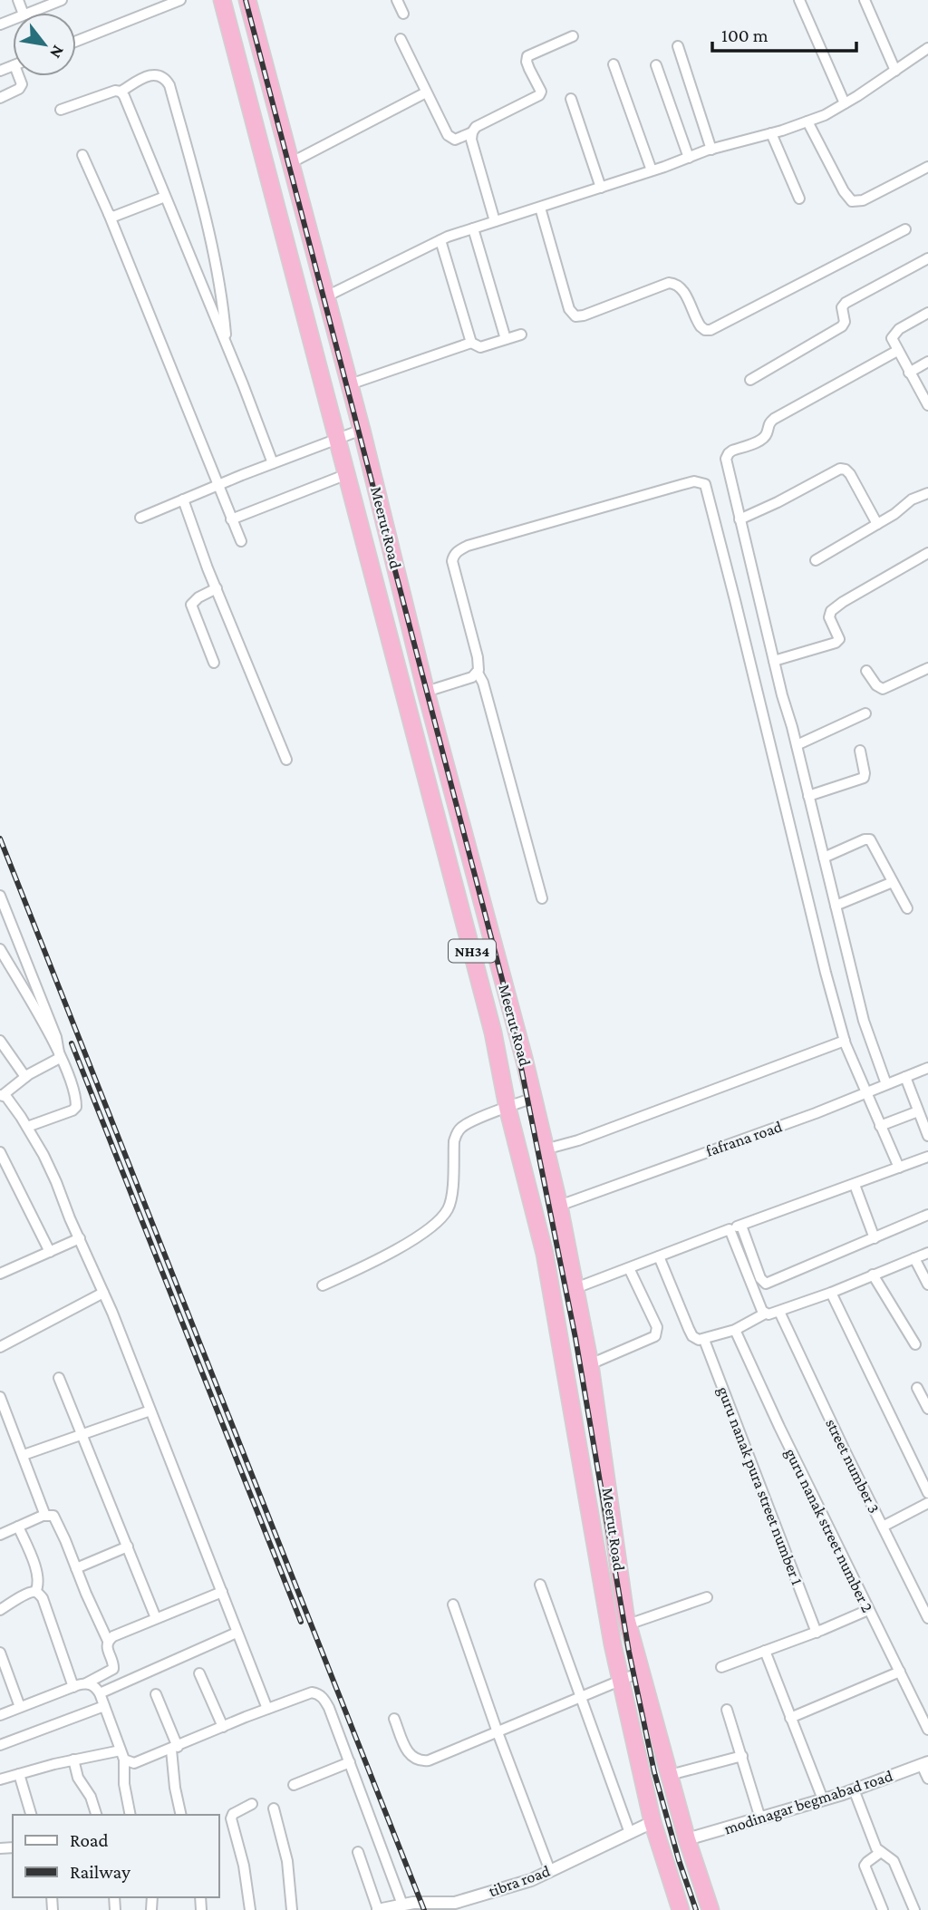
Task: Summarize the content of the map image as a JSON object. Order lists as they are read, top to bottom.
{
  "streets": {
    "highway": ["Meerut Road", "NH34"],
    "street": [
      "fafrana road",
      "street number 3",
      "guru nanak pura street number 1",
      "guru nanak street number 2",
      "modinagar begmabad road",
      "tibra road"
    ]
  },
  "crossings": [
    ["Meerut Road", "fafrana road"],
    ["Meerut Road", "modinagar begmabad road"],
    ["Meerut Road", "tibra road"]
  ],
  "legend": ["Road", "Railway"],
  "scale_bar": "100 m",
  "north": "bottom right"
}
